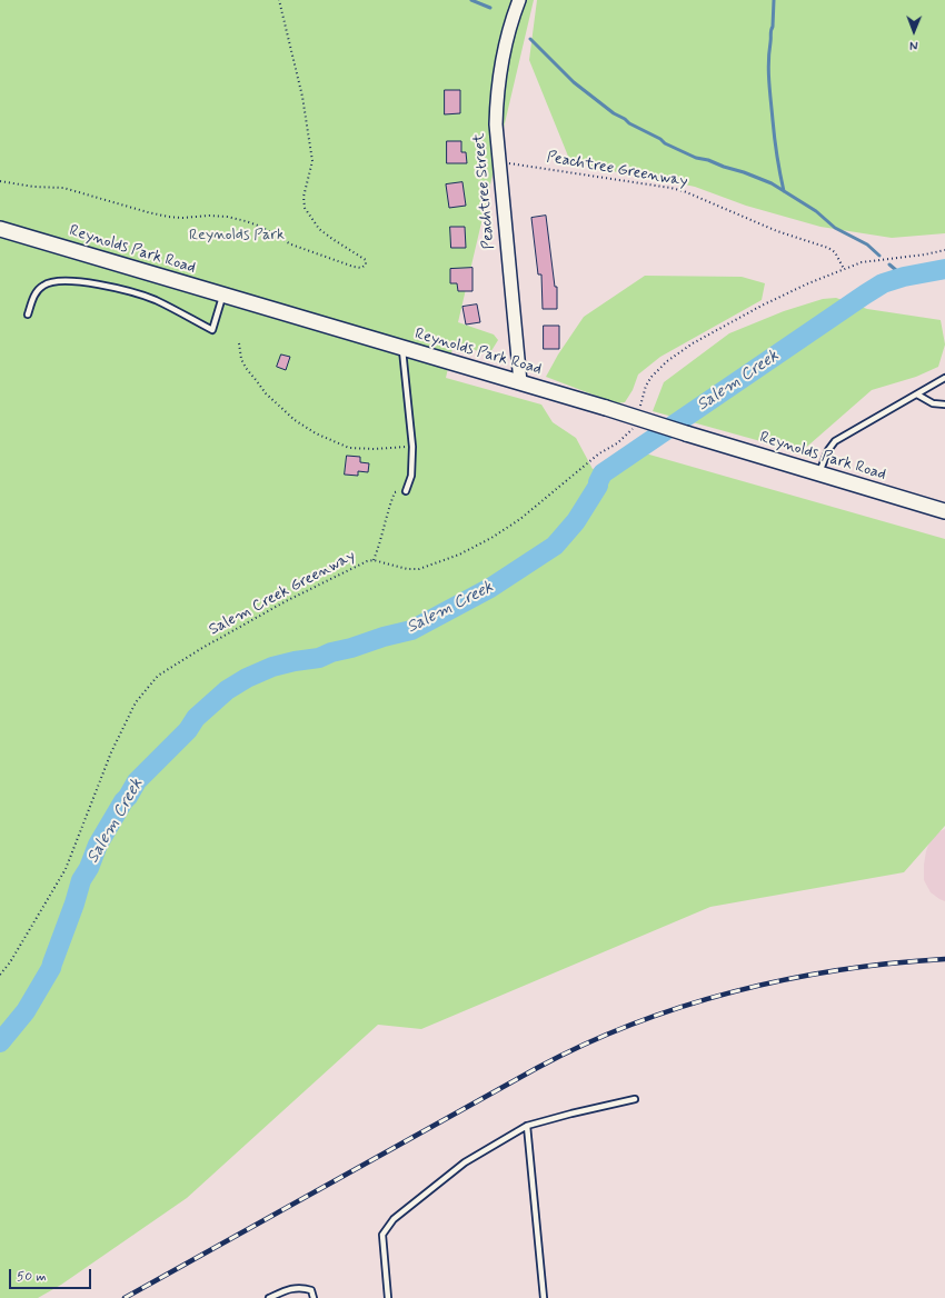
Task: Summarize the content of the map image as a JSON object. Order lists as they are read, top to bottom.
{
  "streets": {
    "main road": ["Reynolds Park Road"],
    "street": ["Peachtree Street"],
    "path": ["Peachtree Greenway", "Salem Creek Greenway"]
  },
  "crossings": [
    ["Peachtree Greenway", "Peachtree Street"],
    ["Peachtree Street", "Reynolds Park Road"]
  ],
  "water": ["Salem Creek"],
  "parks": ["Reynolds Park"],
  "scale_bar": "50 m",
  "north": "bottom"
}
